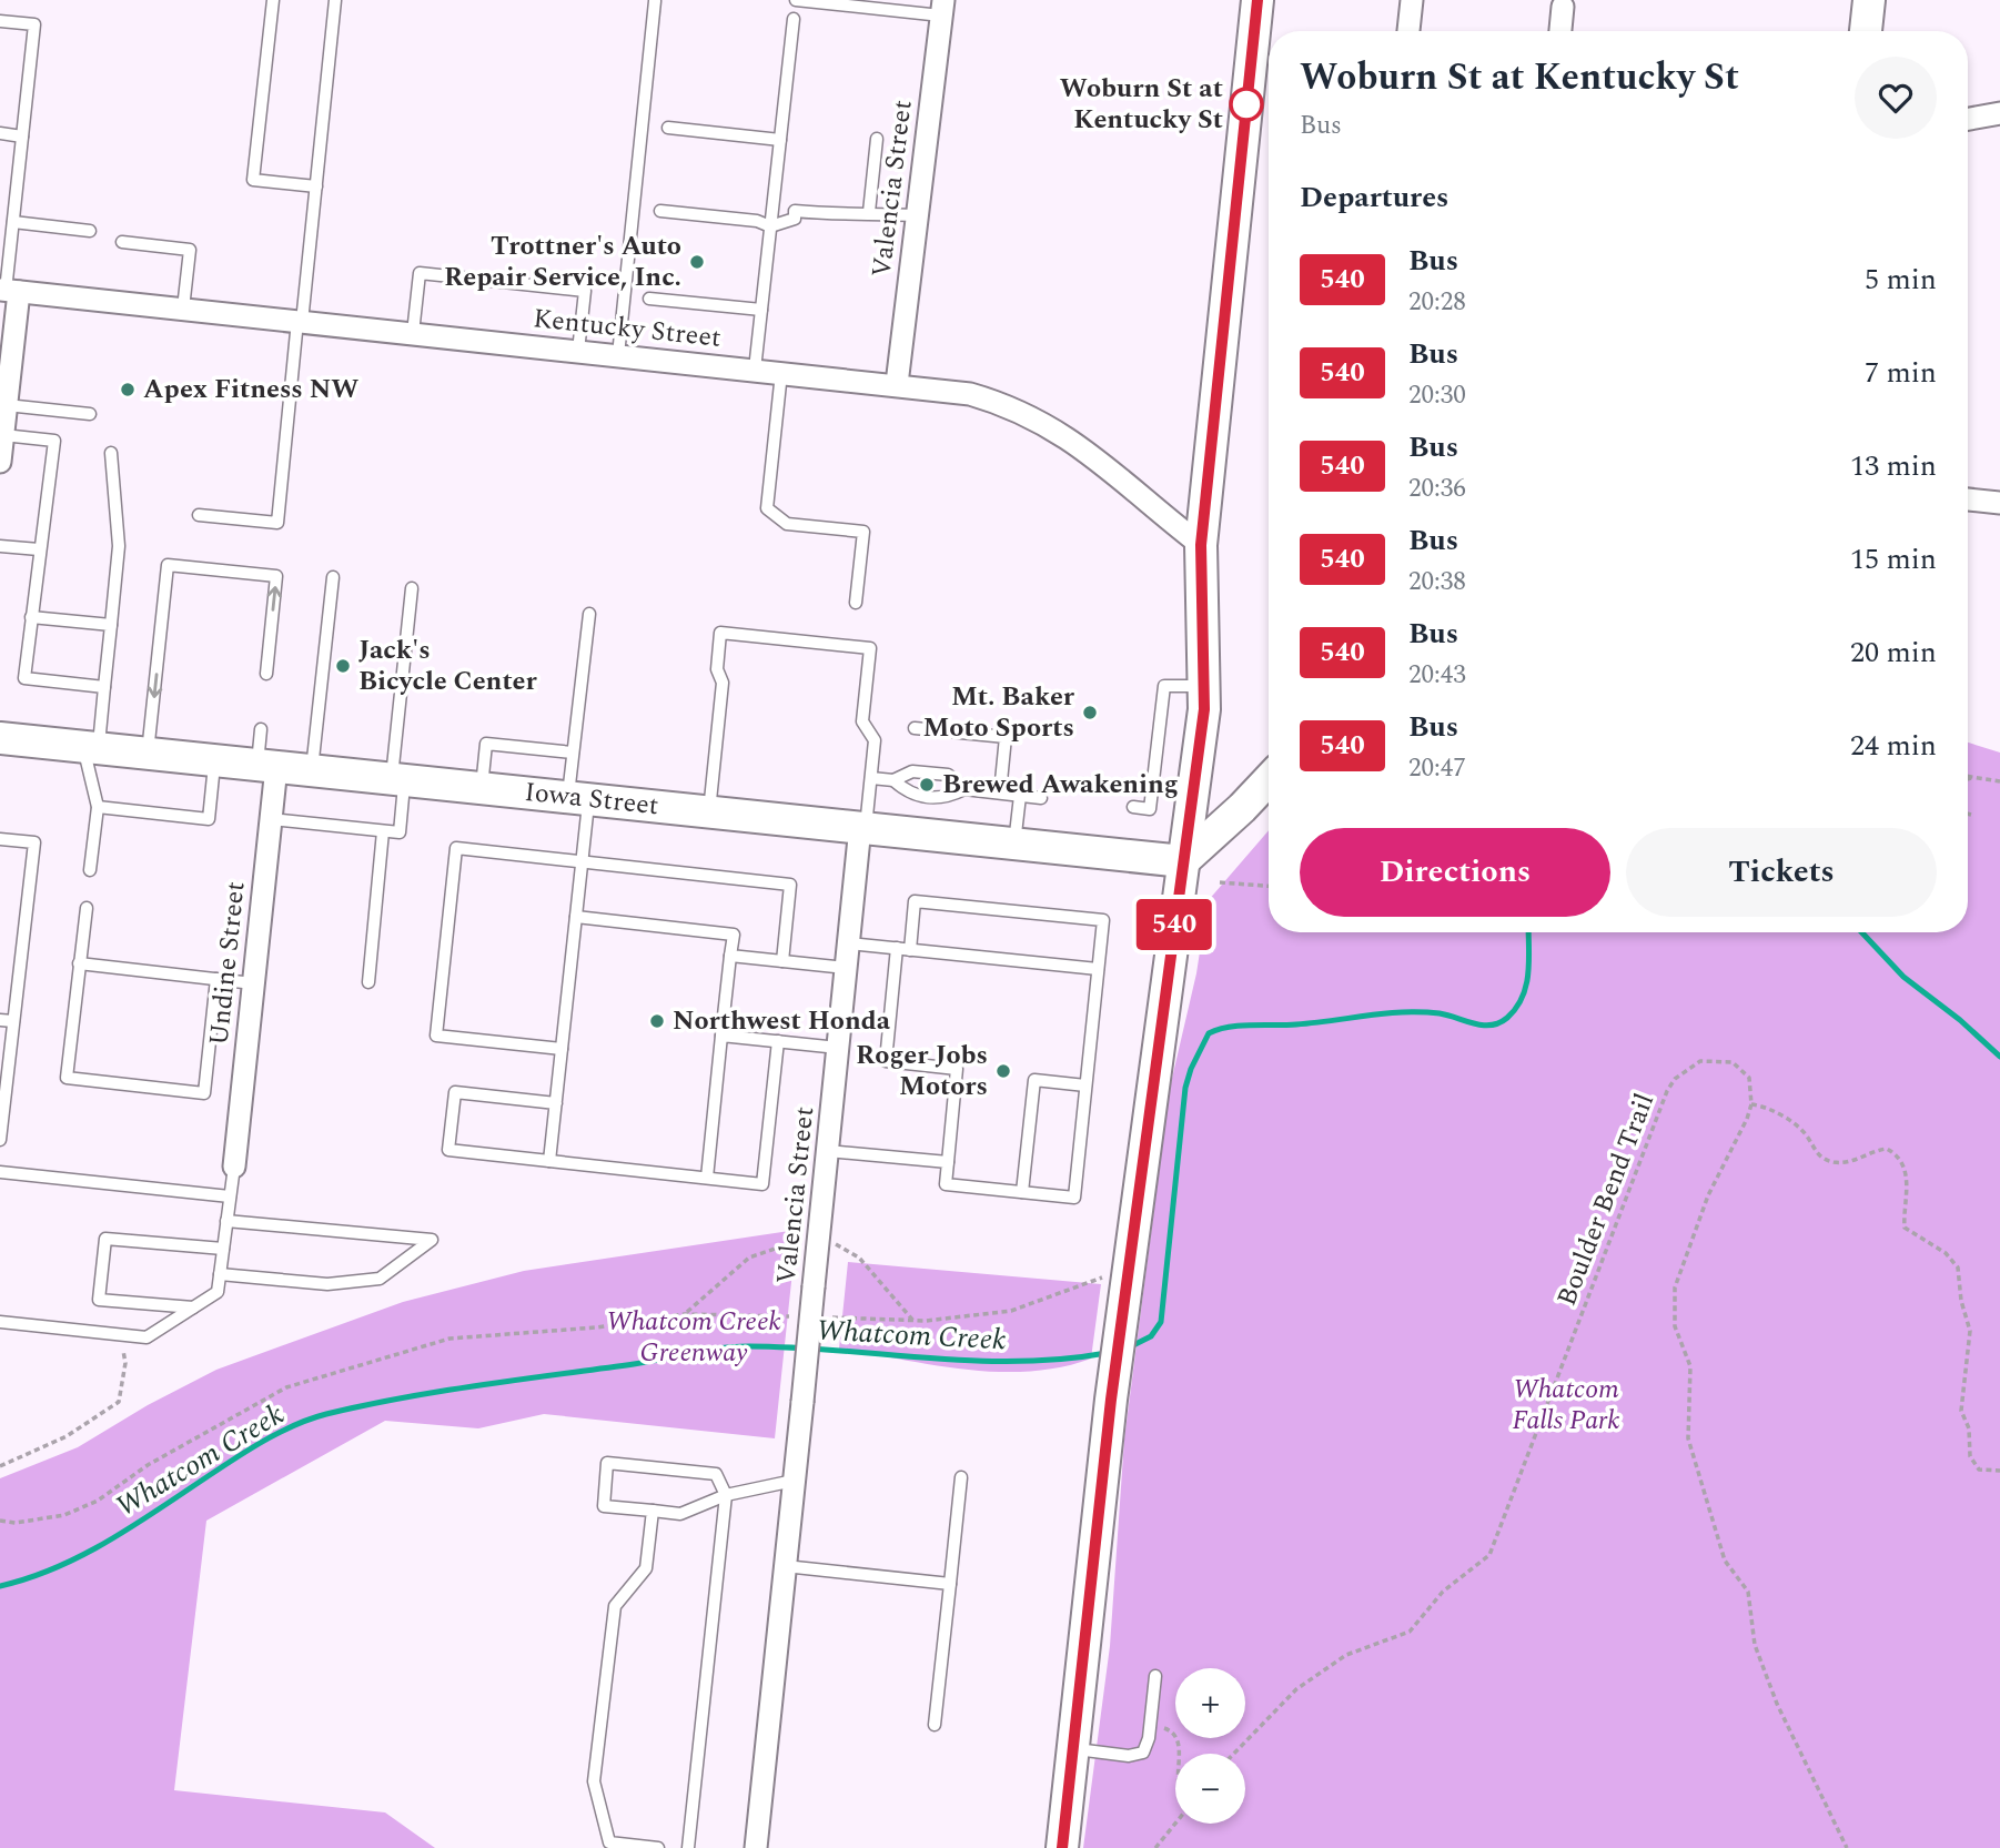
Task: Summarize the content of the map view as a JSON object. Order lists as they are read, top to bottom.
{
  "streets": {
    "main road": ["Iowa Street"],
    "street": ["Valencia Street", "Kentucky Street", "Undine Street"],
    "path": ["Boulder Bend Trail"]
  },
  "crossings": [
    ["Valencia Street", "Kentucky Street"],
    ["Valencia Street", "Iowa Street"],
    ["Iowa Street", "Undine Street"]
  ],
  "water": ["Whatcom Creek"],
  "parks": ["Whatcom Creek Greenway", "Whatcom Falls Park"],
  "places": [
    "Woburn St at Kentucky St",
    "Trottner's Auto Repair Service, Inc.",
    "Apex Fitness NW",
    "Jack's Bicycle Center",
    "Mt. Baker Moto Sports",
    "Brewed Awakening",
    "Northwest Honda",
    "Roger Jobs Motors"
  ],
  "lines": ["bus line 540"],
  "page": {
    "on_map": "540",
    "heading": [
      ["Woburn St at Kentucky St", "Bus"],
      "Departures"
    ],
    "list": [
      {
        "mark": "540",
        "name": "Bus",
        "note": "20:28",
        "value": "5 min"
      },
      {
        "mark": "540",
        "name": "Bus",
        "note": "20:30",
        "value": "7 min"
      },
      {
        "mark": "540",
        "name": "Bus",
        "note": "20:36",
        "value": "13 min"
      },
      {
        "mark": "540",
        "name": "Bus",
        "note": "20:38",
        "value": "15 min"
      },
      {
        "mark": "540",
        "name": "Bus",
        "note": "20:43",
        "value": "20 min"
      },
      {
        "mark": "540",
        "name": "Bus",
        "note": "20:47",
        "value": "24 min"
      }
    ],
    "buttons": ["Directions", "Tickets"],
    "map_buttons": ["+", "−"]
  }
}
